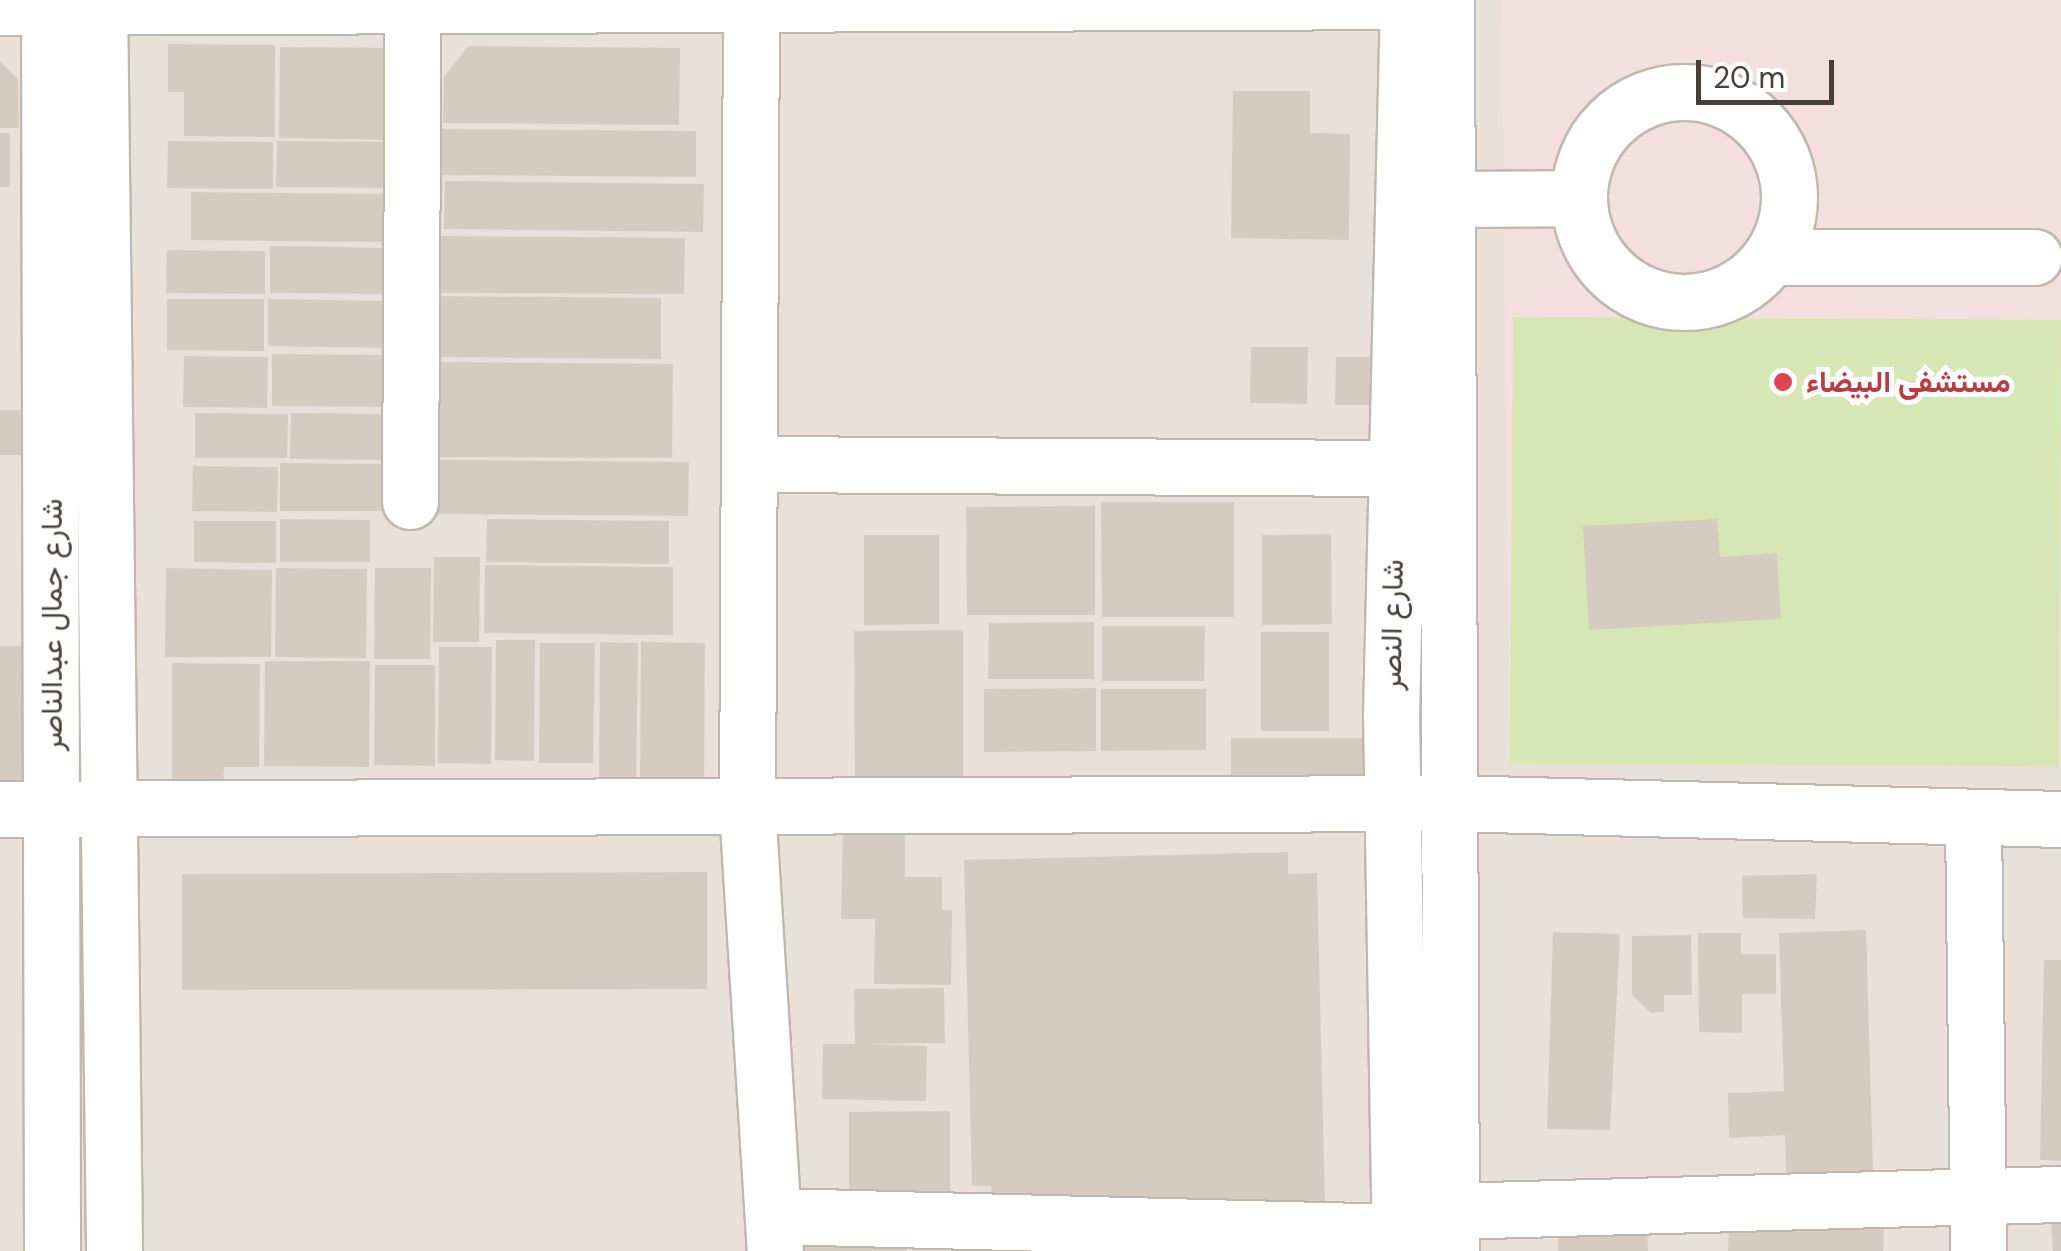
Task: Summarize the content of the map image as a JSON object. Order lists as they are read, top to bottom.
{
  "streets": {
    "street": ["شارع جمال عبدالناصر", "شارع النصر"]
  },
  "places": ["مستشفى البيضاء"],
  "scale_bar": "20 m"
}
